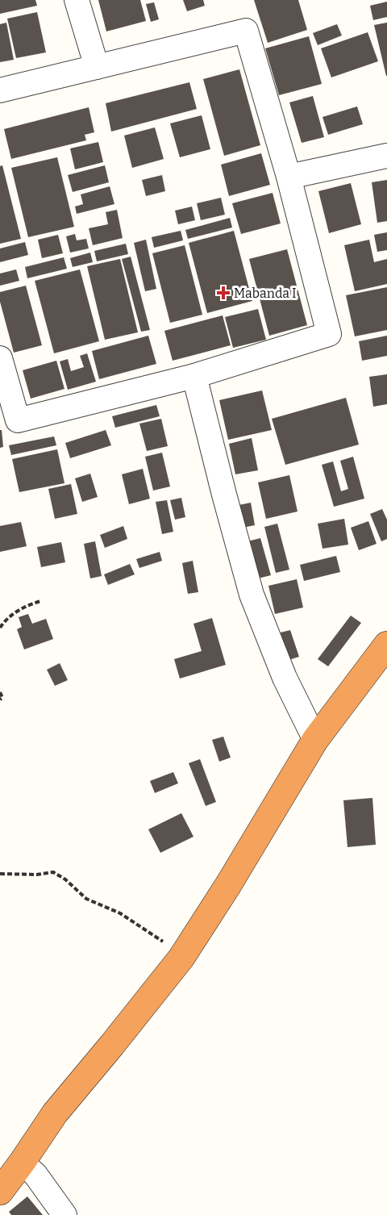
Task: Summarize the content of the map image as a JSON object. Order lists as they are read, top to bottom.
{
  "places": {
    "health": ["Mabanda I"]
  }
}
